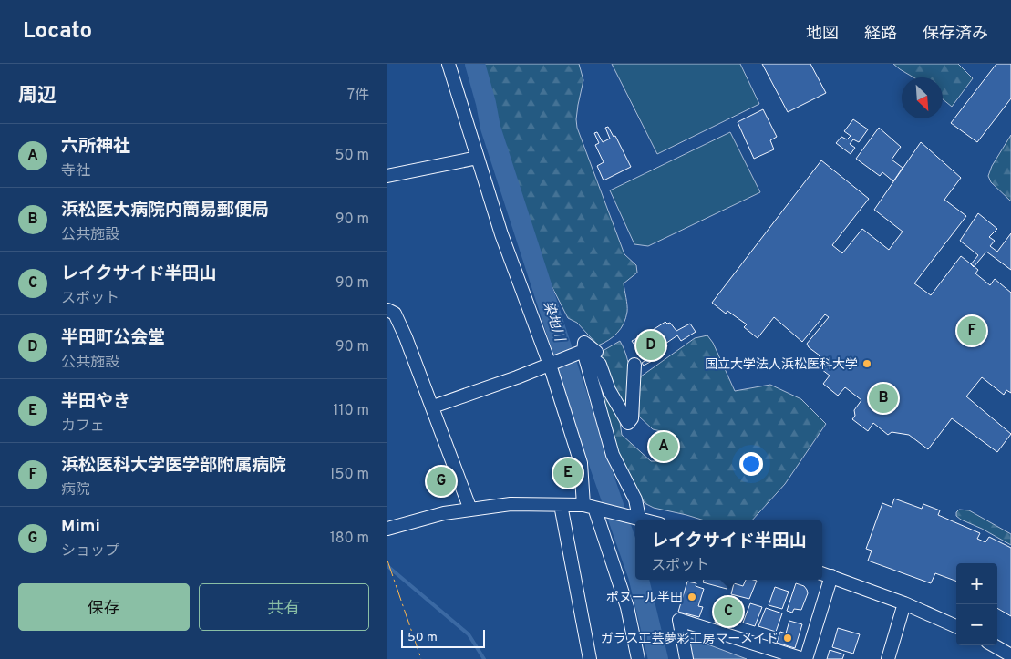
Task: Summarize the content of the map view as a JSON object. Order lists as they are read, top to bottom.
{
  "water": ["染地川"],
  "places": ["国立大学法人浜松医科大学", "ポヌール半田", "ガラス工芸夢彩工房マーメイド"],
  "scale_bar": "50 m",
  "north": "bottom right",
  "page": {
    "header": "Locato",
    "nav": ["地図", "経路", "保存済み"],
    "heading": ["周辺", "7件"],
    "list": [
      {
        "mark": "A",
        "name": "六所神社",
        "note": "寺社",
        "value": "50 m"
      },
      {
        "mark": "B",
        "name": "浜松医大病院内簡易郵便局",
        "note": "公共施設",
        "value": "90 m"
      },
      {
        "mark": "C",
        "name": "レイクサイド半田山",
        "note": "スポット",
        "value": "90 m"
      },
      {
        "mark": "D",
        "name": "半田町公会堂",
        "note": "公共施設",
        "value": "90 m"
      },
      {
        "mark": "E",
        "name": "半田やき",
        "note": "カフェ",
        "value": "110 m"
      },
      {
        "mark": "F",
        "name": "浜松医科大学医学部附属病院",
        "note": "病院",
        "value": "150 m"
      },
      {
        "mark": "G",
        "name": "Mimi",
        "note": "ショップ",
        "value": "180 m"
      }
    ],
    "pins": [
      "F",
      "D",
      "B",
      "A",
      "E",
      "G",
      "C"
    ],
    "popup": ["レイクサイド半田山", "スポット"],
    "map_buttons": ["+", "−"],
    "buttons": ["保存", "共有"],
    "scale": "50 m"
  }
}
